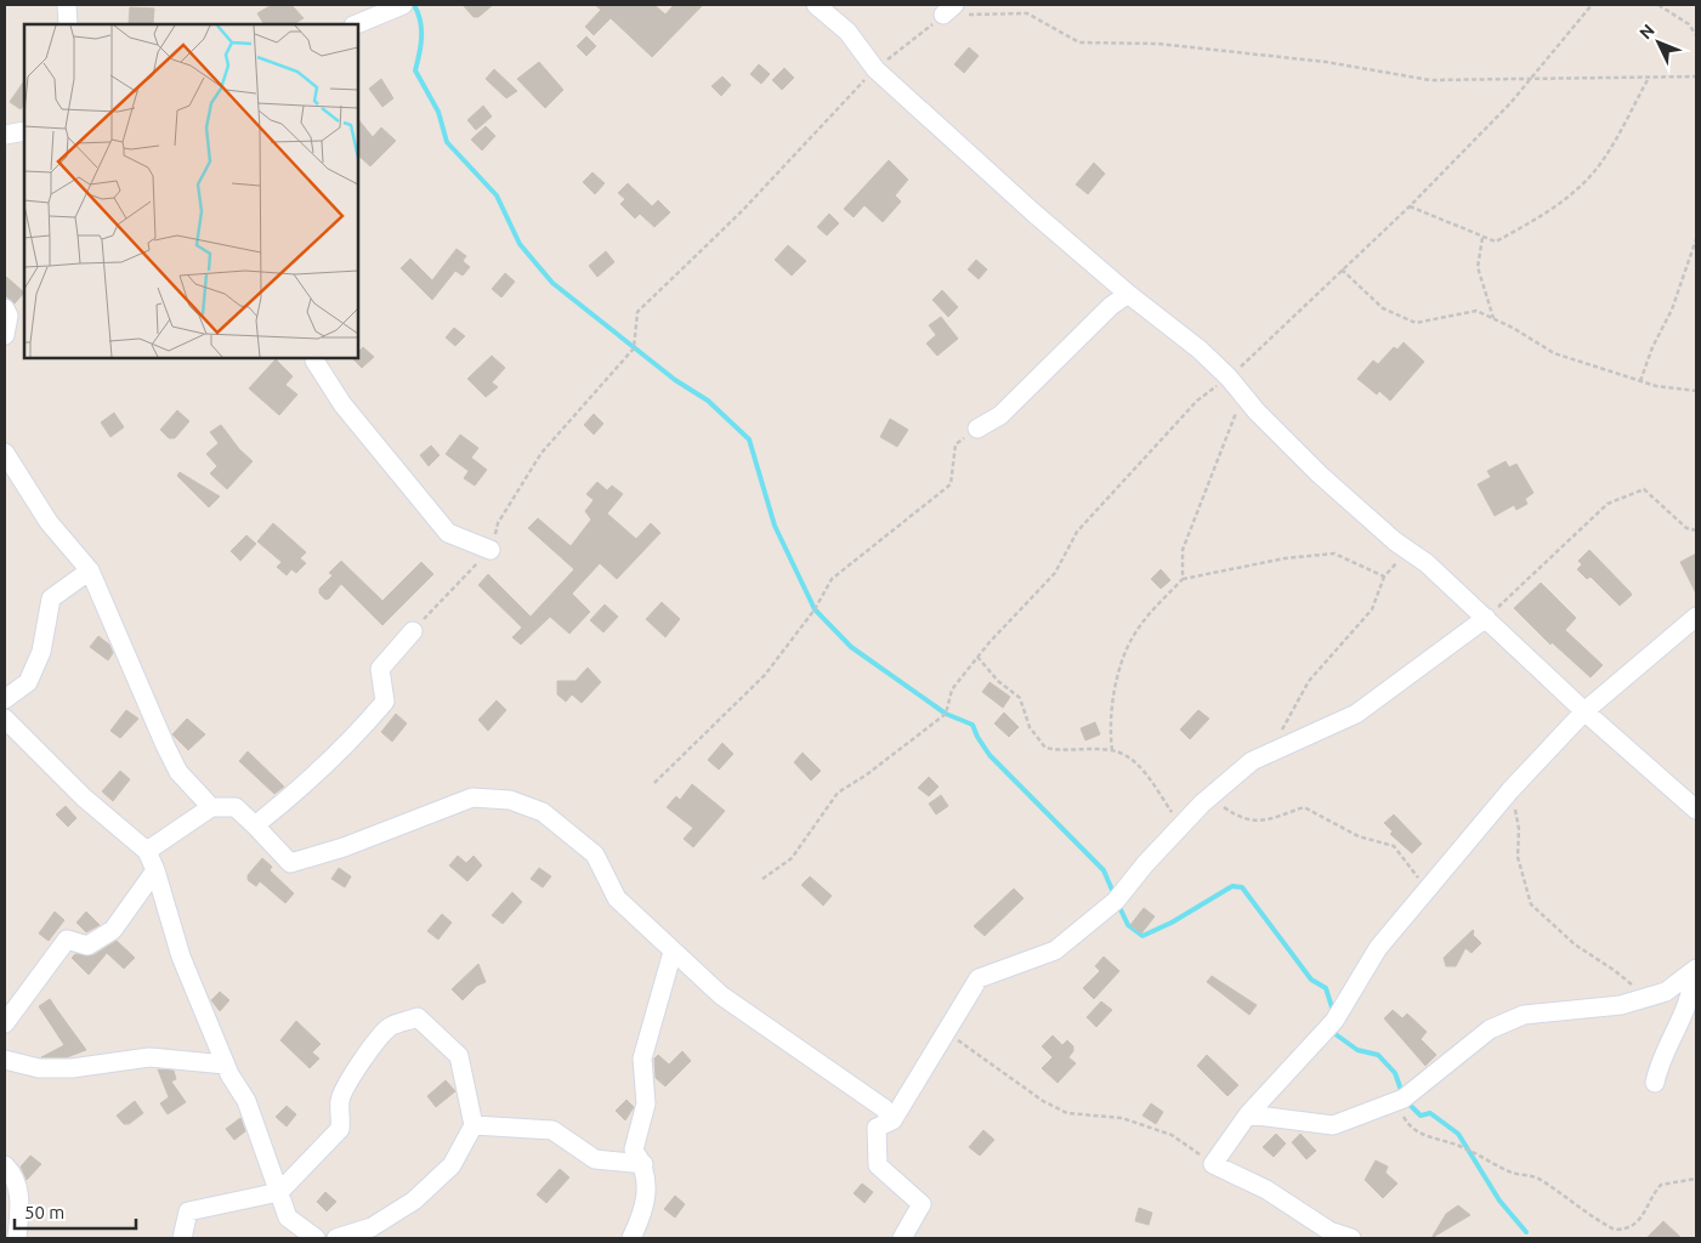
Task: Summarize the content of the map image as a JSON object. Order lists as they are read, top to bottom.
{
  "scale_bar": "50 m",
  "north": "top left"
}
